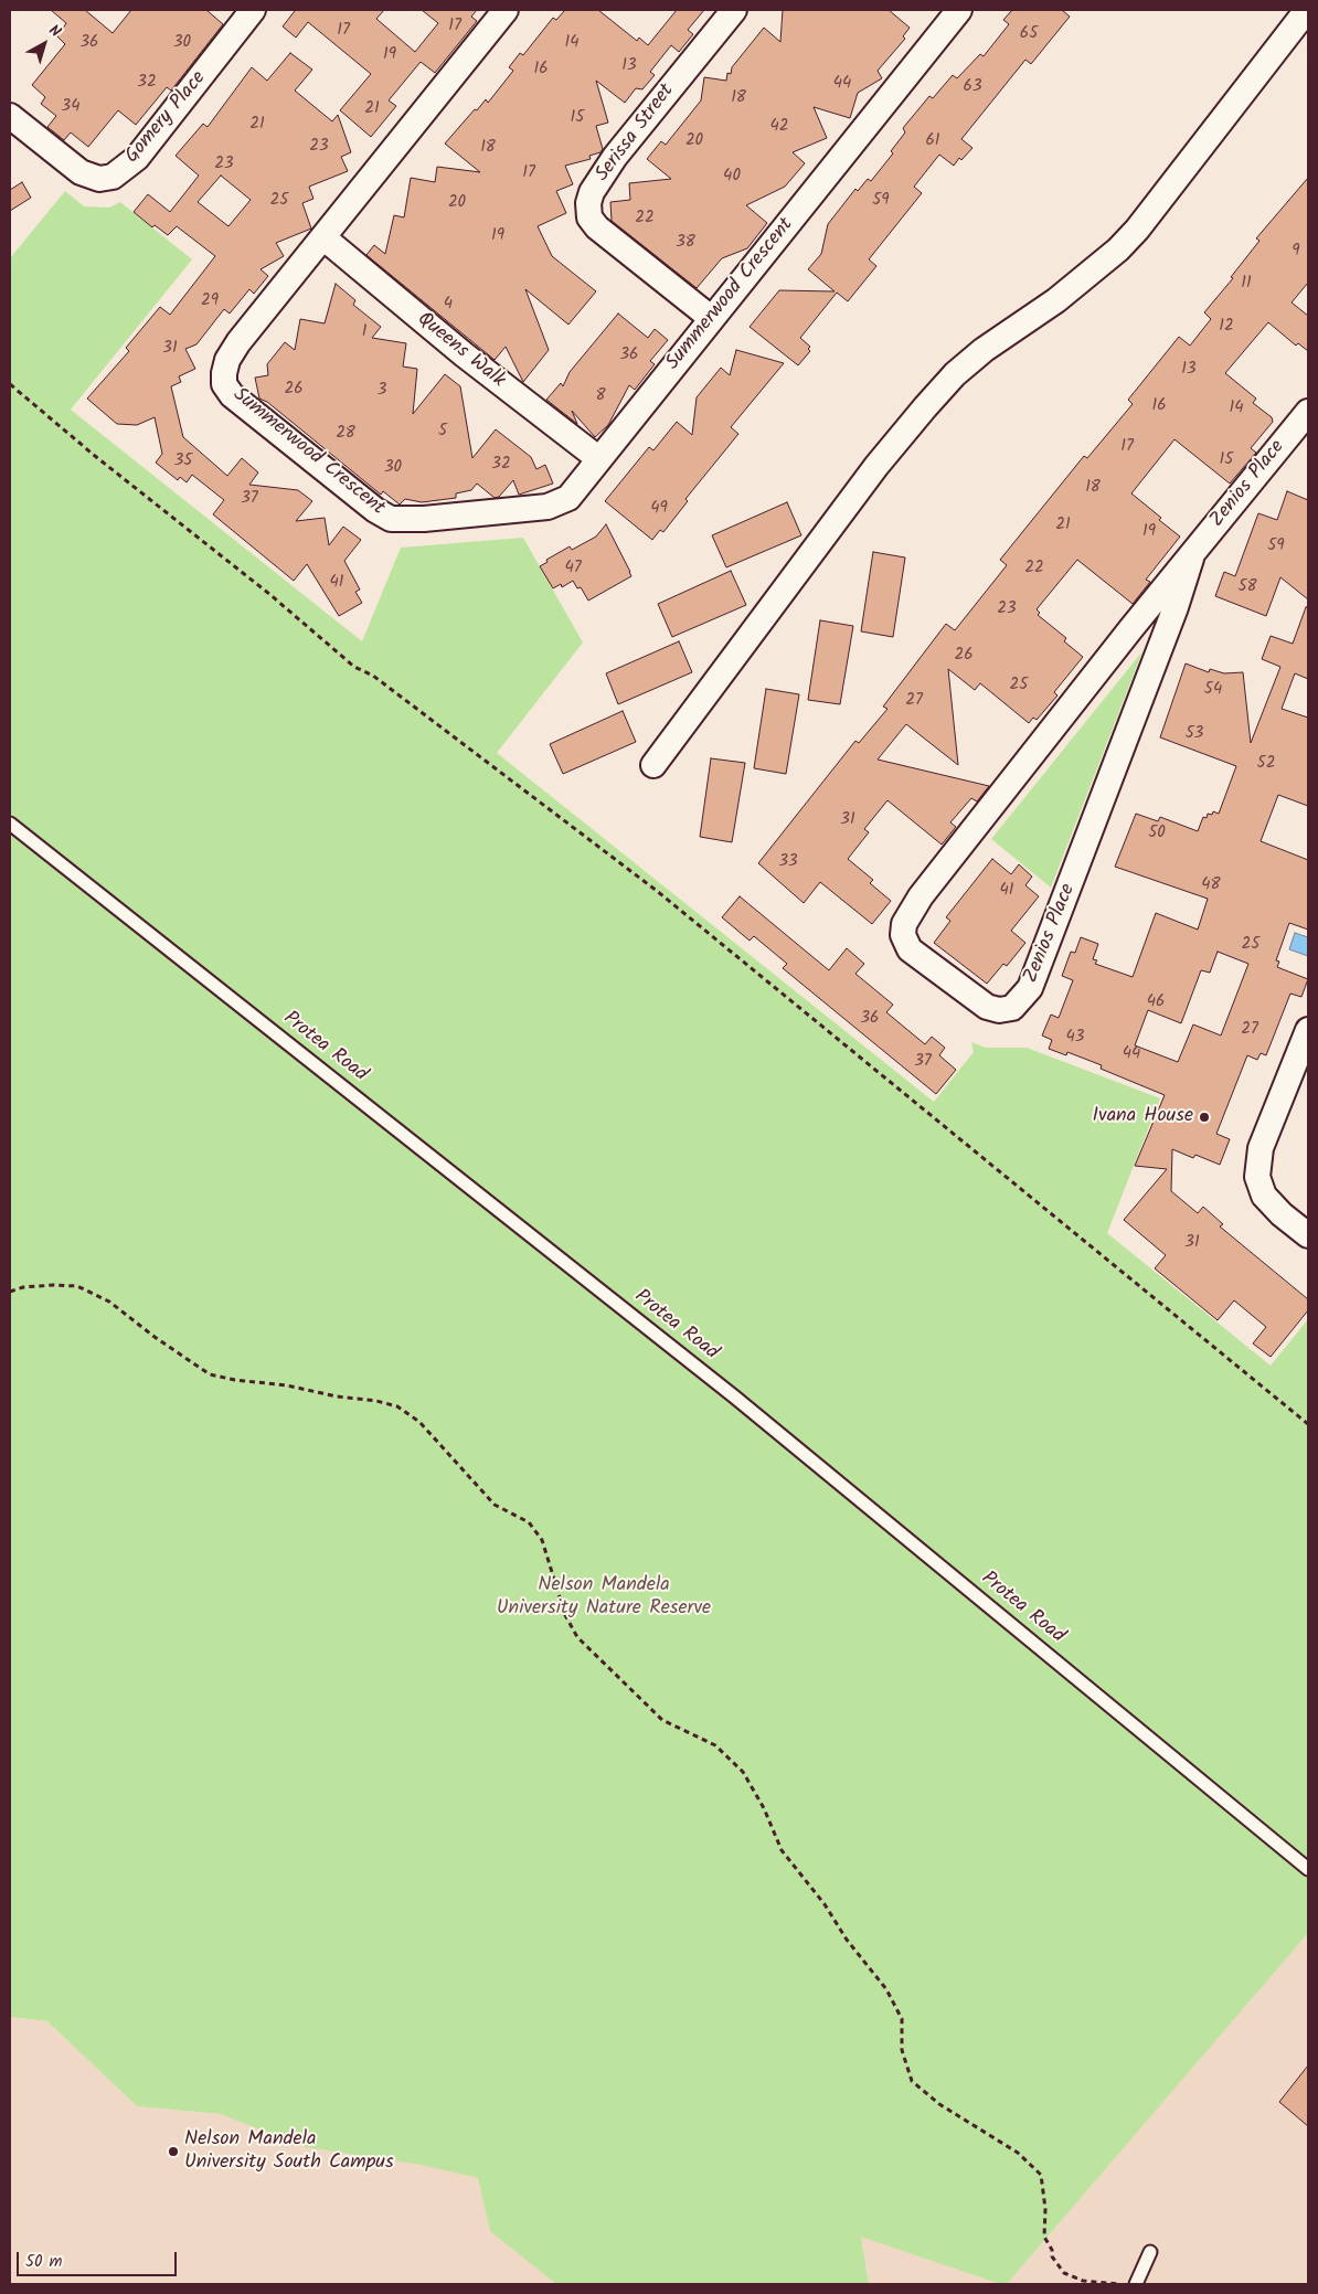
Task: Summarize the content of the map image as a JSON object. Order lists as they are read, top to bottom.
{
  "streets": {
    "street": [
      "Gomery Place",
      "Serissa Street",
      "Summerwood Crescent",
      "Queens Walk",
      "Zenios Place"
    ],
    "lane": ["Protea Road"]
  },
  "crossings": [
    ["Serissa Street", "Summerwood Crescent"],
    ["Summerwood Crescent", "Queens Walk"]
  ],
  "parks": ["Nelson Mandela University Nature Reserve"],
  "places": ["Ivana House", "Nelson Mandela University South Campus"],
  "house_numbers": [
    "17",
    "17",
    "65",
    "36",
    "30",
    "14",
    "19",
    "13",
    "16",
    "32",
    "44",
    "63",
    "18",
    "34",
    "21",
    "15",
    "21",
    "42",
    "20",
    "61",
    "23",
    "18",
    "23",
    "17",
    "40",
    "25",
    "59",
    "20",
    "22",
    "19",
    "38",
    "9",
    "11",
    "29",
    "4",
    "12",
    "1",
    "31",
    "36",
    "13",
    "26",
    "3",
    "8",
    "16",
    "14",
    "5",
    "28",
    "17",
    "15",
    "35",
    "32",
    "30",
    "18",
    "37",
    "49",
    "21",
    "19",
    "59",
    "47",
    "22",
    "41",
    "58",
    "23",
    "26",
    "25",
    "54",
    "27",
    "53",
    "52",
    "31",
    "50",
    "33",
    "48",
    "41",
    "25",
    "46",
    "36",
    "27",
    "43",
    "44",
    "37",
    "31"
  ],
  "scale_bar": "50 m",
  "north": "top right"
}
